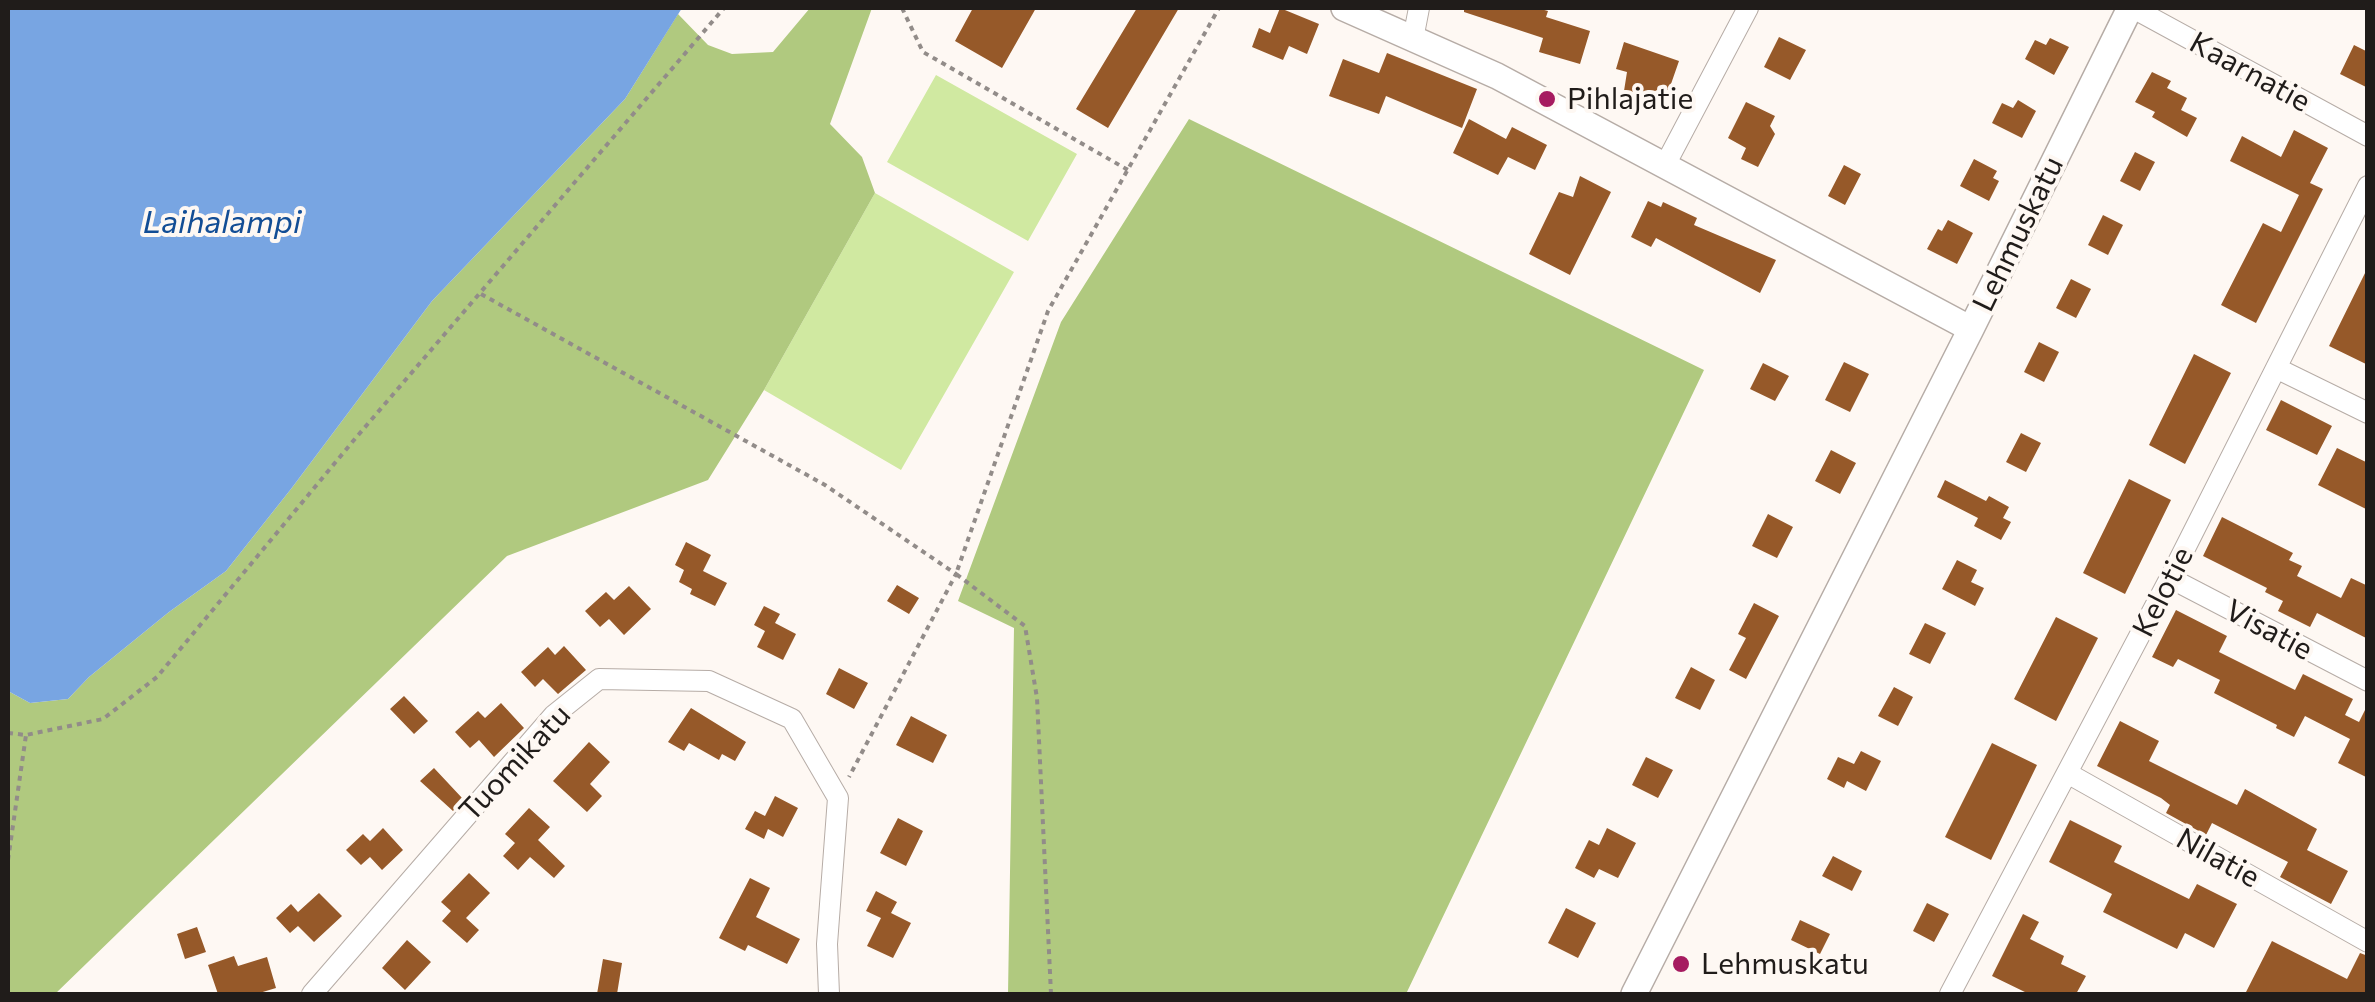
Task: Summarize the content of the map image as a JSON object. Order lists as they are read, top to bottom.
{
  "streets": {
    "street": [
      "Kaarnatie",
      "Lehmuskatu",
      "Kelotie",
      "Visatie",
      "Tuomikatu",
      "Nilatie"
    ]
  },
  "crossings": [
    ["Kaarnatie", "Lehmuskatu"],
    ["Kelotie", "Visatie"],
    ["Kelotie", "Nilatie"]
  ],
  "water": ["Laihalampi"],
  "places": ["Pihlajatie", "Lehmuskatu"]
}
